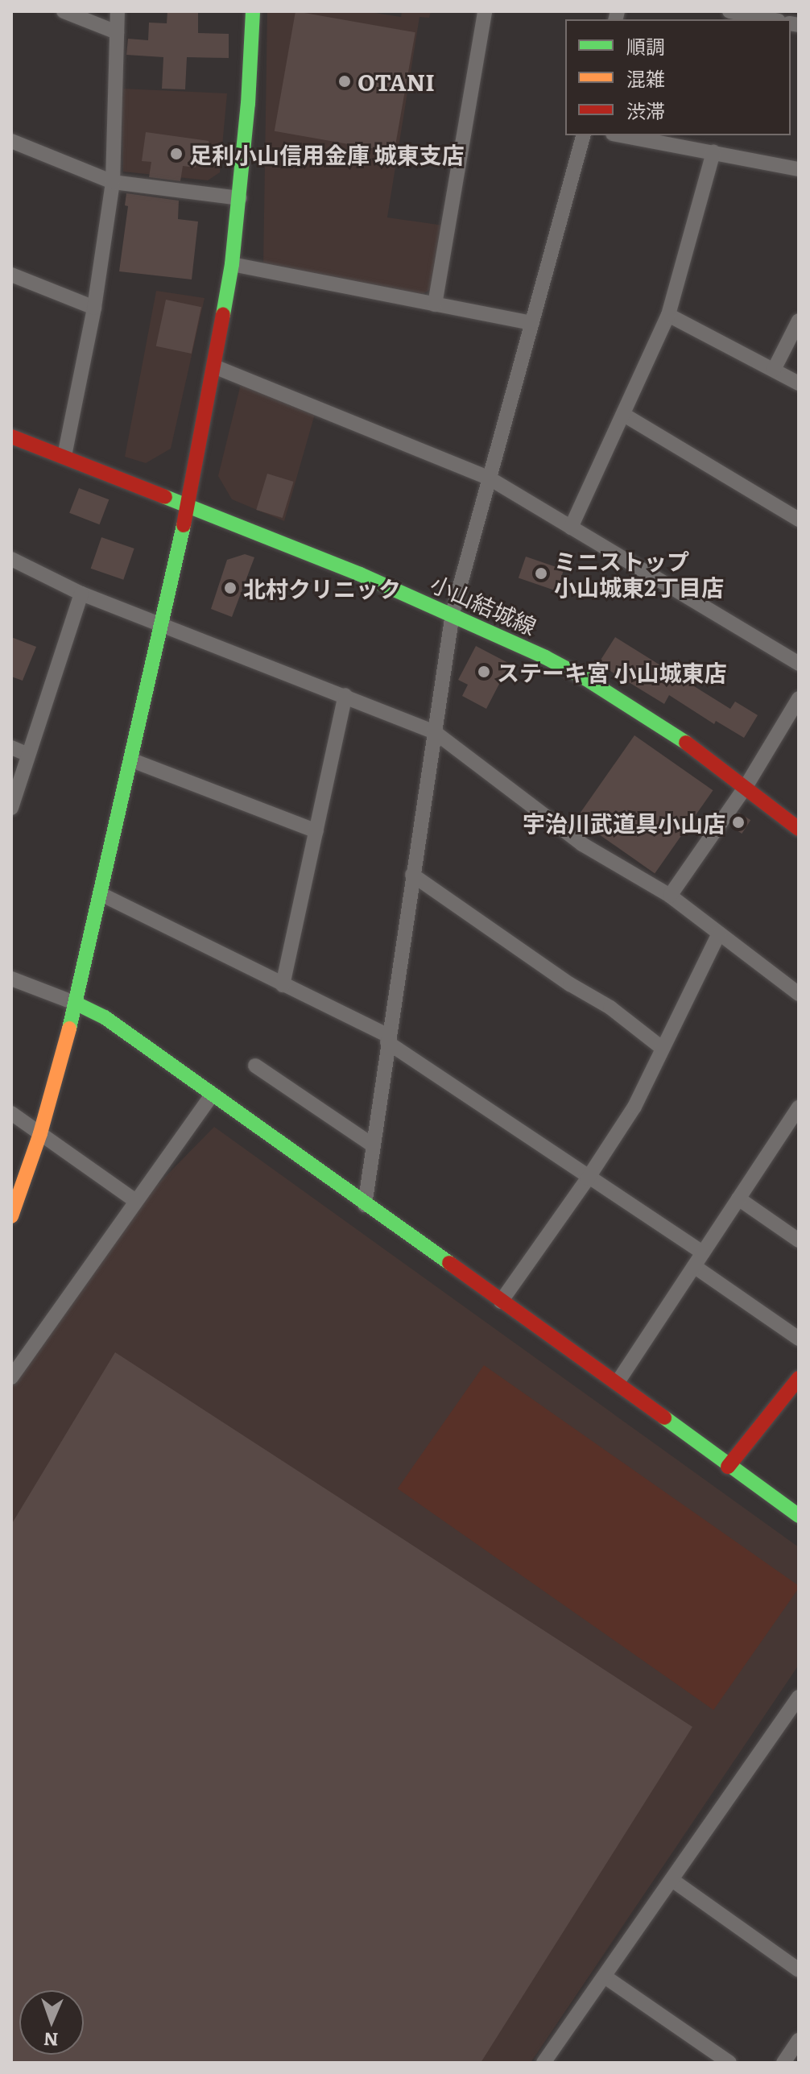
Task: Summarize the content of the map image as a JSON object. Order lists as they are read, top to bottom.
{
  "streets": {
    "street": ["小山結城線"]
  },
  "places": [
    "OTANI",
    "足利小山信用金庫 城東支店",
    "ミニストップ 小山城東2丁目店",
    "北村クリニック",
    "ステーキ宮 小山城東店",
    "宇治川武道具小山店"
  ],
  "legend": ["順調", "混雑", "渋滞"],
  "north": "bottom"
}
